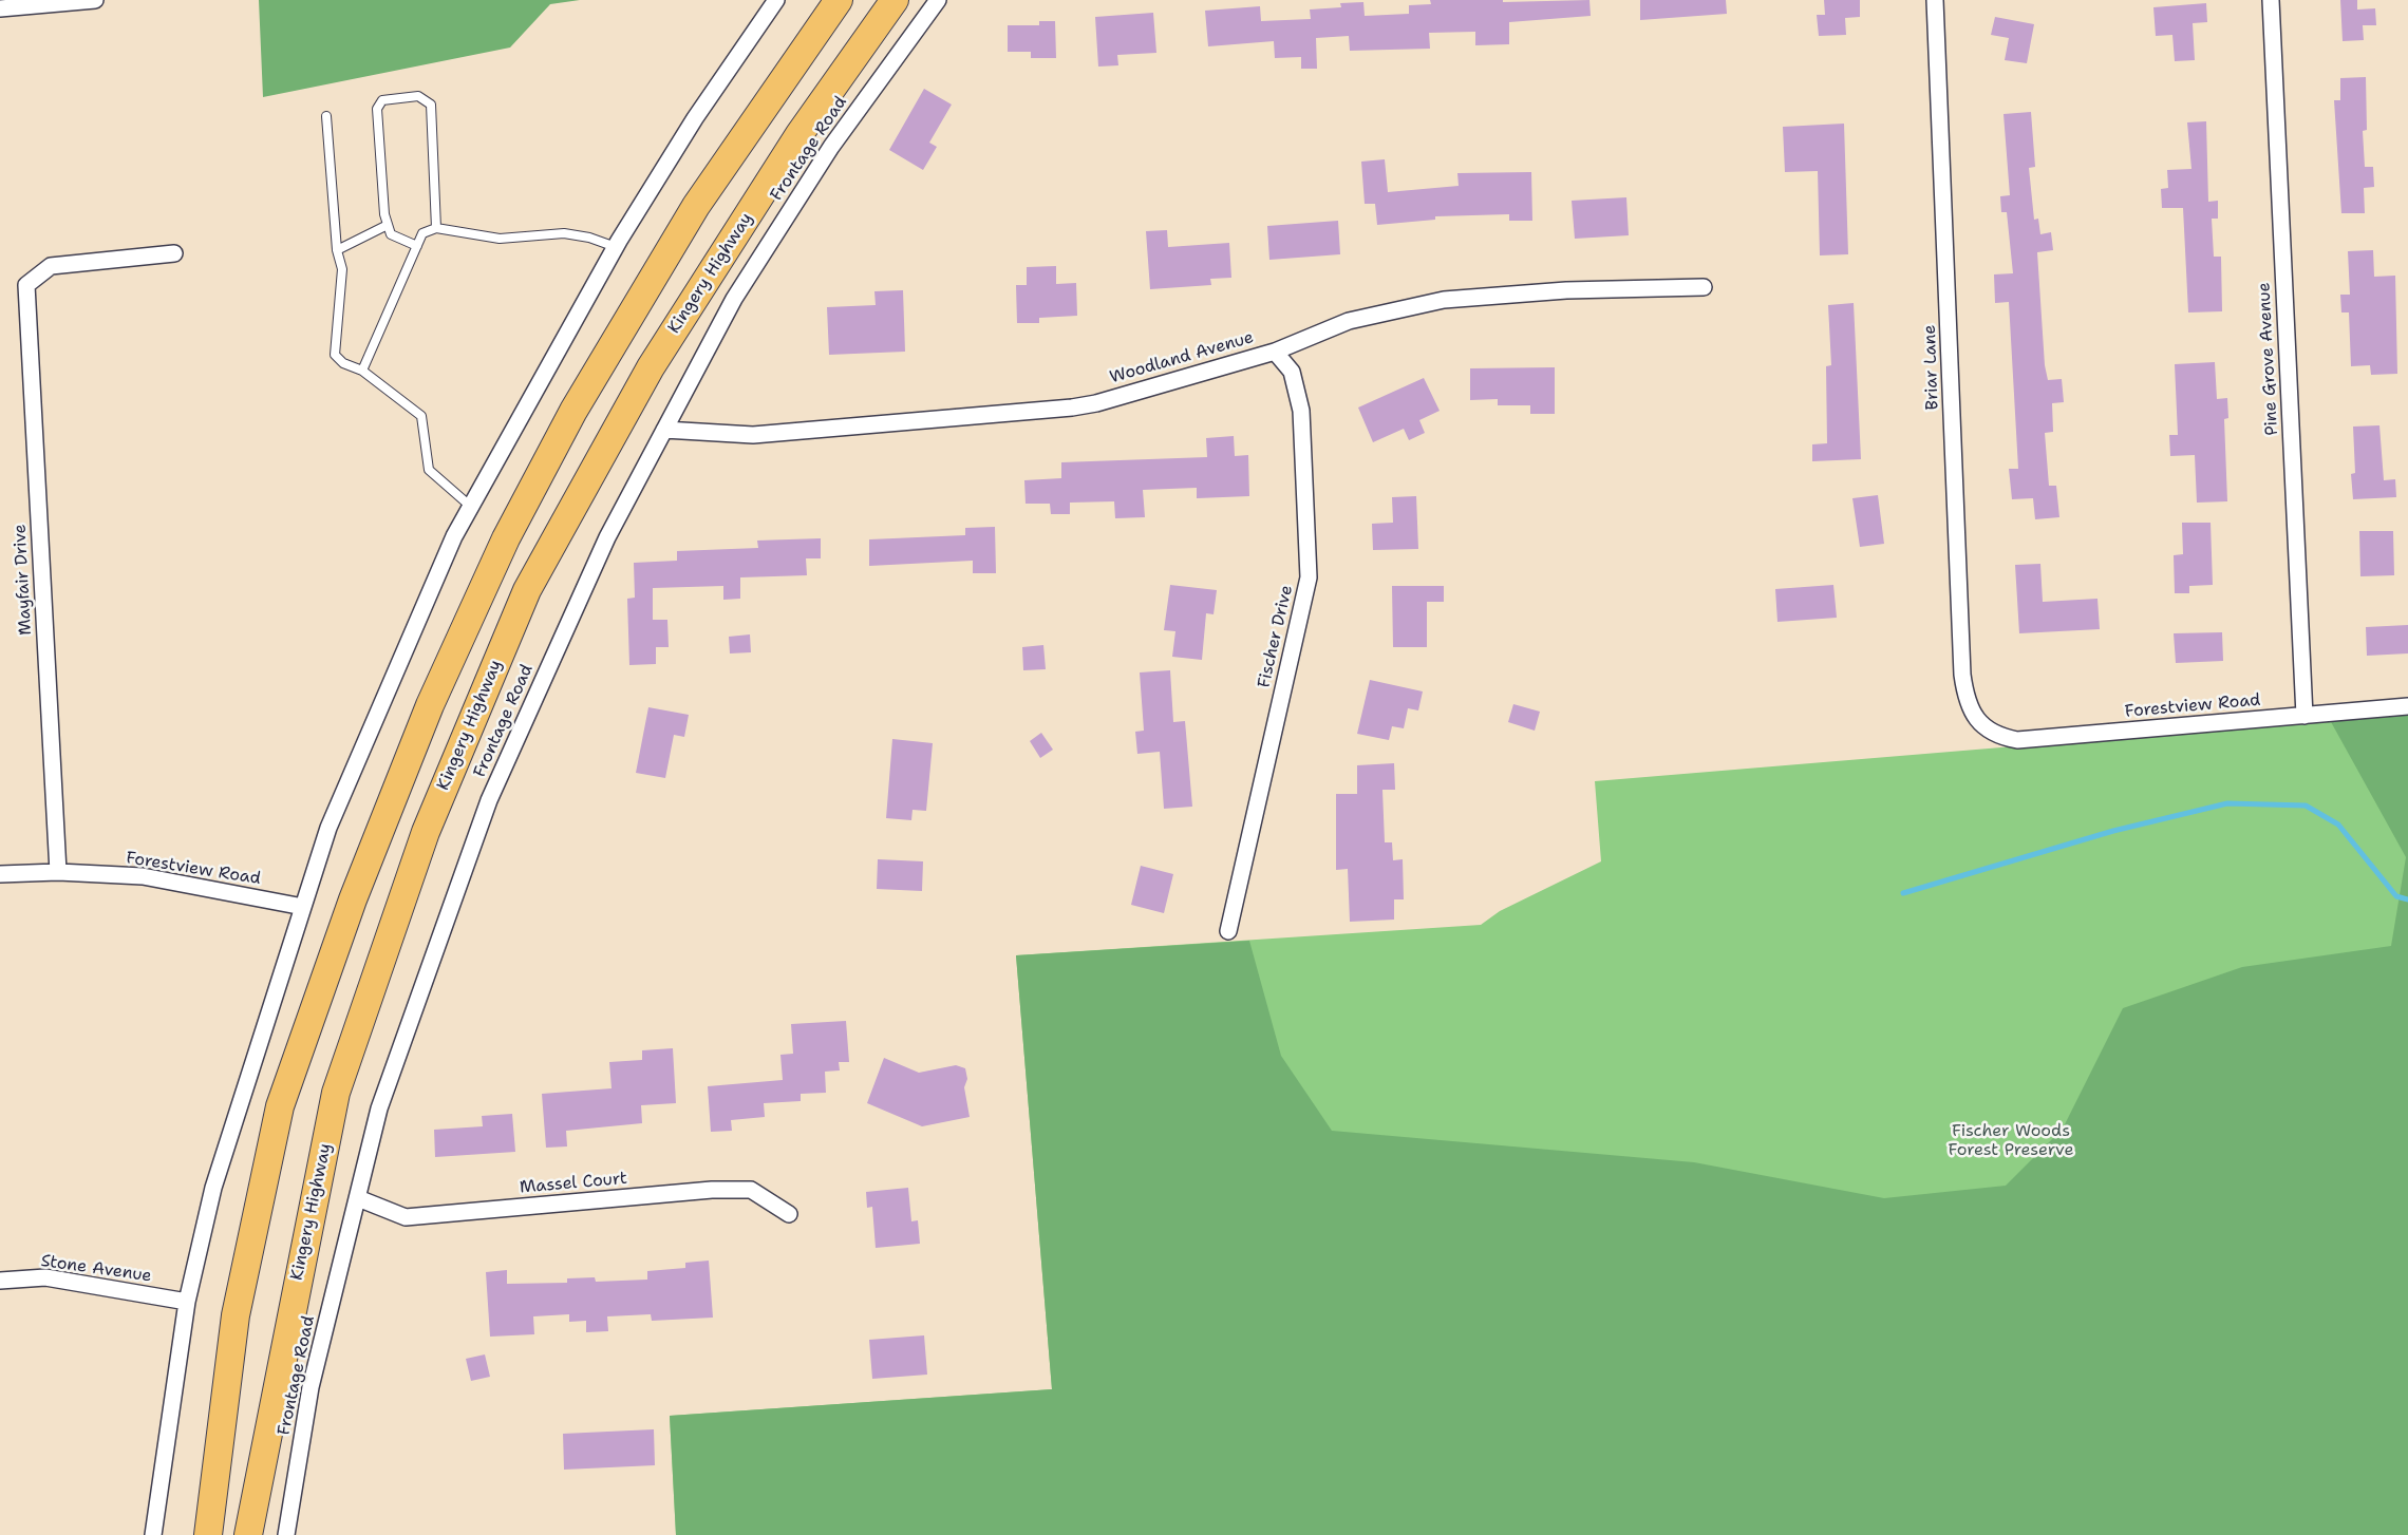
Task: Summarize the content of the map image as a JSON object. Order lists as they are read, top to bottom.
{
  "streets": {
    "highway": ["Kingery Highway"],
    "street": [
      "Frontage Road",
      "Woodland Avenue",
      "Pine Grove Avenue",
      "Briar Lane",
      "Mayfair Drive",
      "Fischer Drive",
      "Forestview Road",
      "Massel Court",
      "Stone Avenue"
    ]
  },
  "crossings": [
    ["Frontage Road", "Woodland Avenue"],
    ["Frontage Road", "Massel Court"],
    ["Woodland Avenue", "Fischer Drive"],
    ["Pine Grove Avenue", "Forestview Road"],
    ["Briar Lane", "Forestview Road"],
    ["Mayfair Drive", "Forestview Road"]
  ],
  "parks": ["Fischer Woods Forest Preserve"]
}
